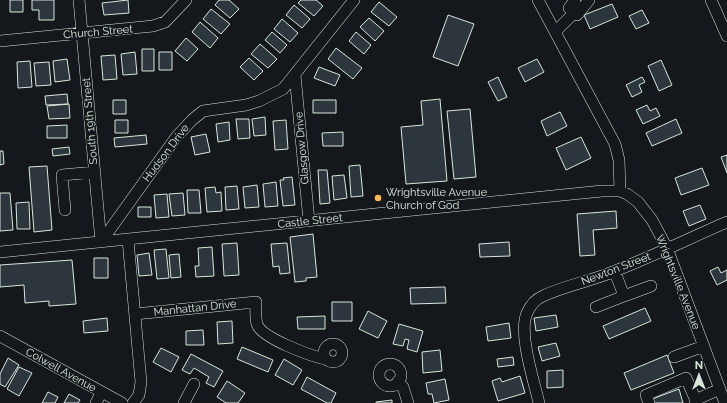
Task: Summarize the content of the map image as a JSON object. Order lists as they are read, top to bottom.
{
  "streets": {
    "street": [
      "Church Street",
      "South 19th Street",
      "Glasgow Drive",
      "Hudson Drive",
      "Castle Street",
      "Newton Street",
      "Wrightsville Avenue",
      "Manhattan Drive",
      "Colwell Avenue"
    ]
  },
  "crossings": [
    ["Church Street", "South 19th Street"],
    ["South 19th Street", "Hudson Drive"],
    ["South 19th Street", "Castle Street"],
    ["Glasgow Drive", "Hudson Drive"],
    ["Glasgow Drive", "Castle Street"],
    ["Hudson Drive", "Castle Street"],
    ["Castle Street", "Wrightsville Avenue"],
    ["Newton Street", "Wrightsville Avenue"]
  ],
  "places": ["Wrightsville Avenue Church of God"],
  "north": "top"
}
